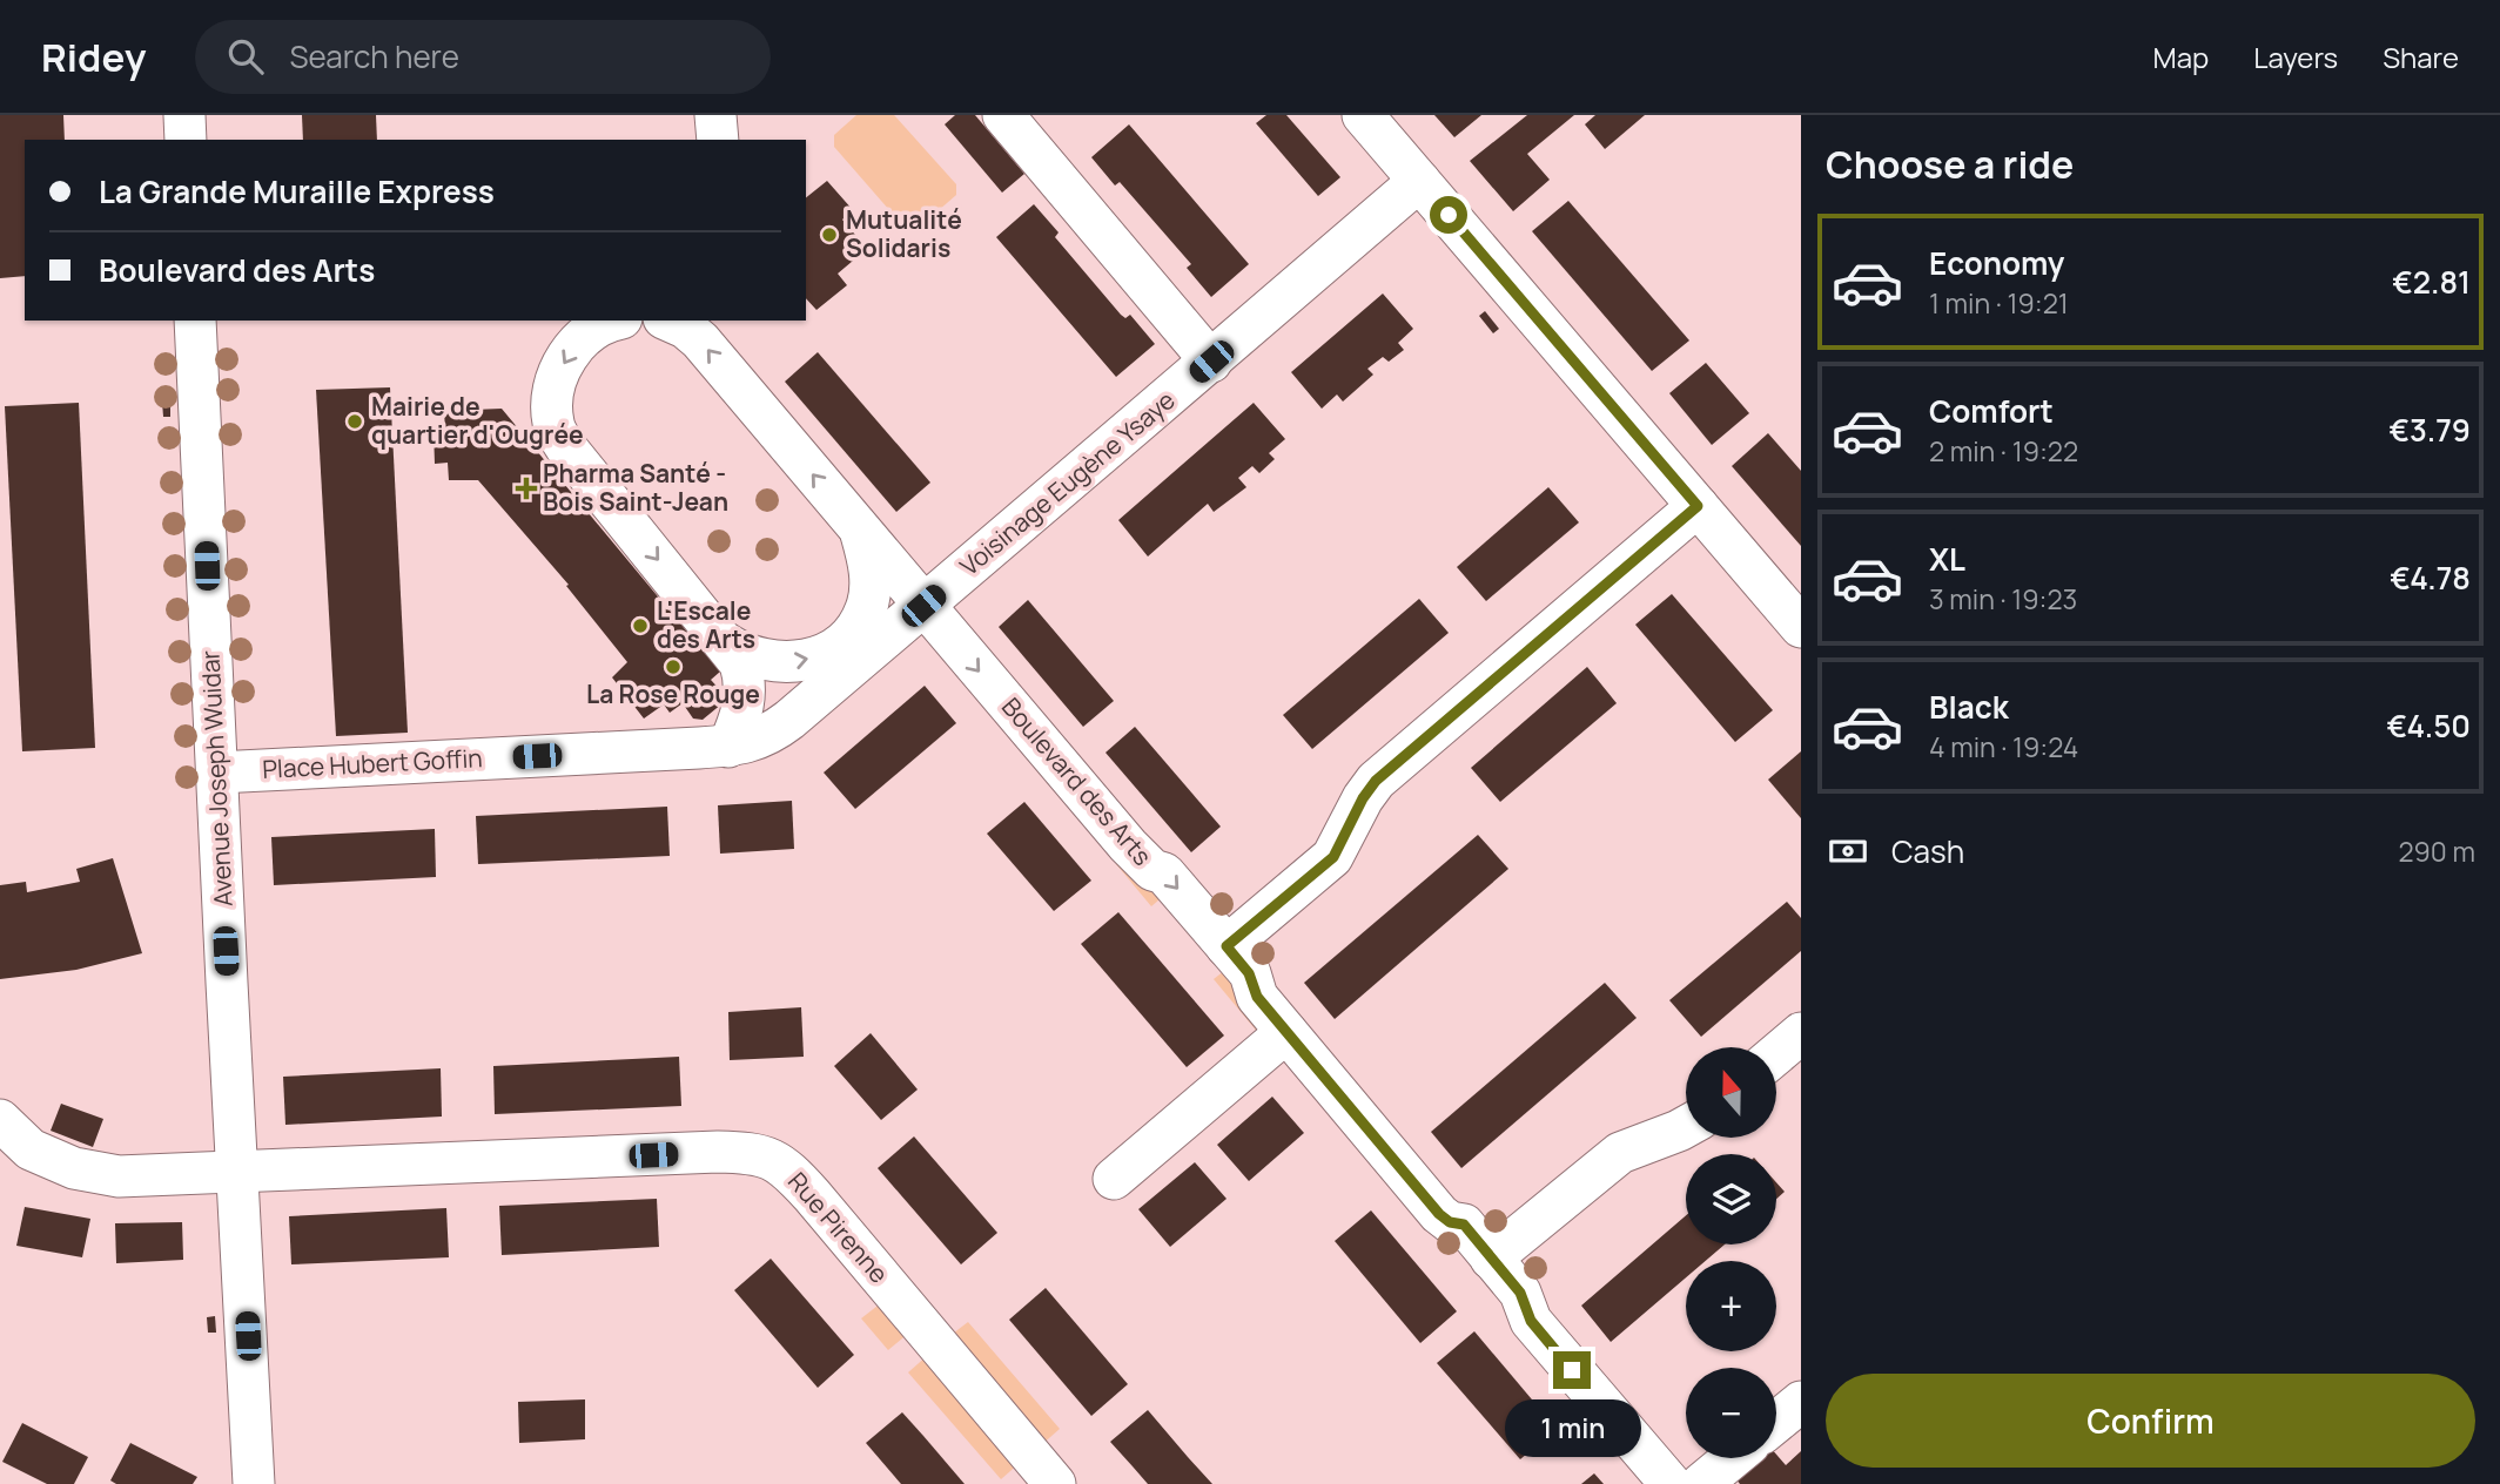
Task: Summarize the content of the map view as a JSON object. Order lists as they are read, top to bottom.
{
  "streets": {
    "street": [
      "Voisinage Eugène Ysaye",
      "Place Hubert Goffin",
      "Avenue Joseph Wuidar",
      "Boulevard des Arts",
      "Rue Pirenne"
    ]
  },
  "crossings": [
    ["Voisinage Eugène Ysaye", "Place Hubert Goffin"],
    ["Voisinage Eugène Ysaye", "Boulevard des Arts"],
    ["Place Hubert Goffin", "Avenue Joseph Wuidar"],
    ["Place Hubert Goffin", "Boulevard des Arts"],
    ["Avenue Joseph Wuidar", "Rue Pirenne"]
  ],
  "places": {
    "other": [
      "Mutualité Solidaris",
      "Mairie de quartier d'Ougrée",
      "L'Escale des Arts",
      "La Rose Rouge"
    ],
    "health": ["Pharma Santé - Bois Saint-Jean"]
  },
  "north": "top",
  "page": {
    "header": "Ridey",
    "search": "Search here",
    "nav": ["Map", "Layers", "Share"],
    "heading": "Choose a ride",
    "banner": ["La Grande Muraille Express", "Boulevard des Arts"],
    "list": [
      {
        "name": "Economy",
        "note": "1 min · 19:21",
        "value": "€2.81"
      },
      {
        "name": "Comfort",
        "note": "2 min · 19:22",
        "value": "€3.79"
      },
      {
        "name": "XL",
        "note": "3 min · 19:23",
        "value": "€4.78"
      },
      {
        "name": "Black",
        "note": "4 min · 19:24",
        "value": "€4.50"
      }
    ],
    "pay": ["Cash", "290 m"],
    "map_buttons": ["+", "−"],
    "buttons": "Confirm",
    "bubble": "1 min"
  }
}
